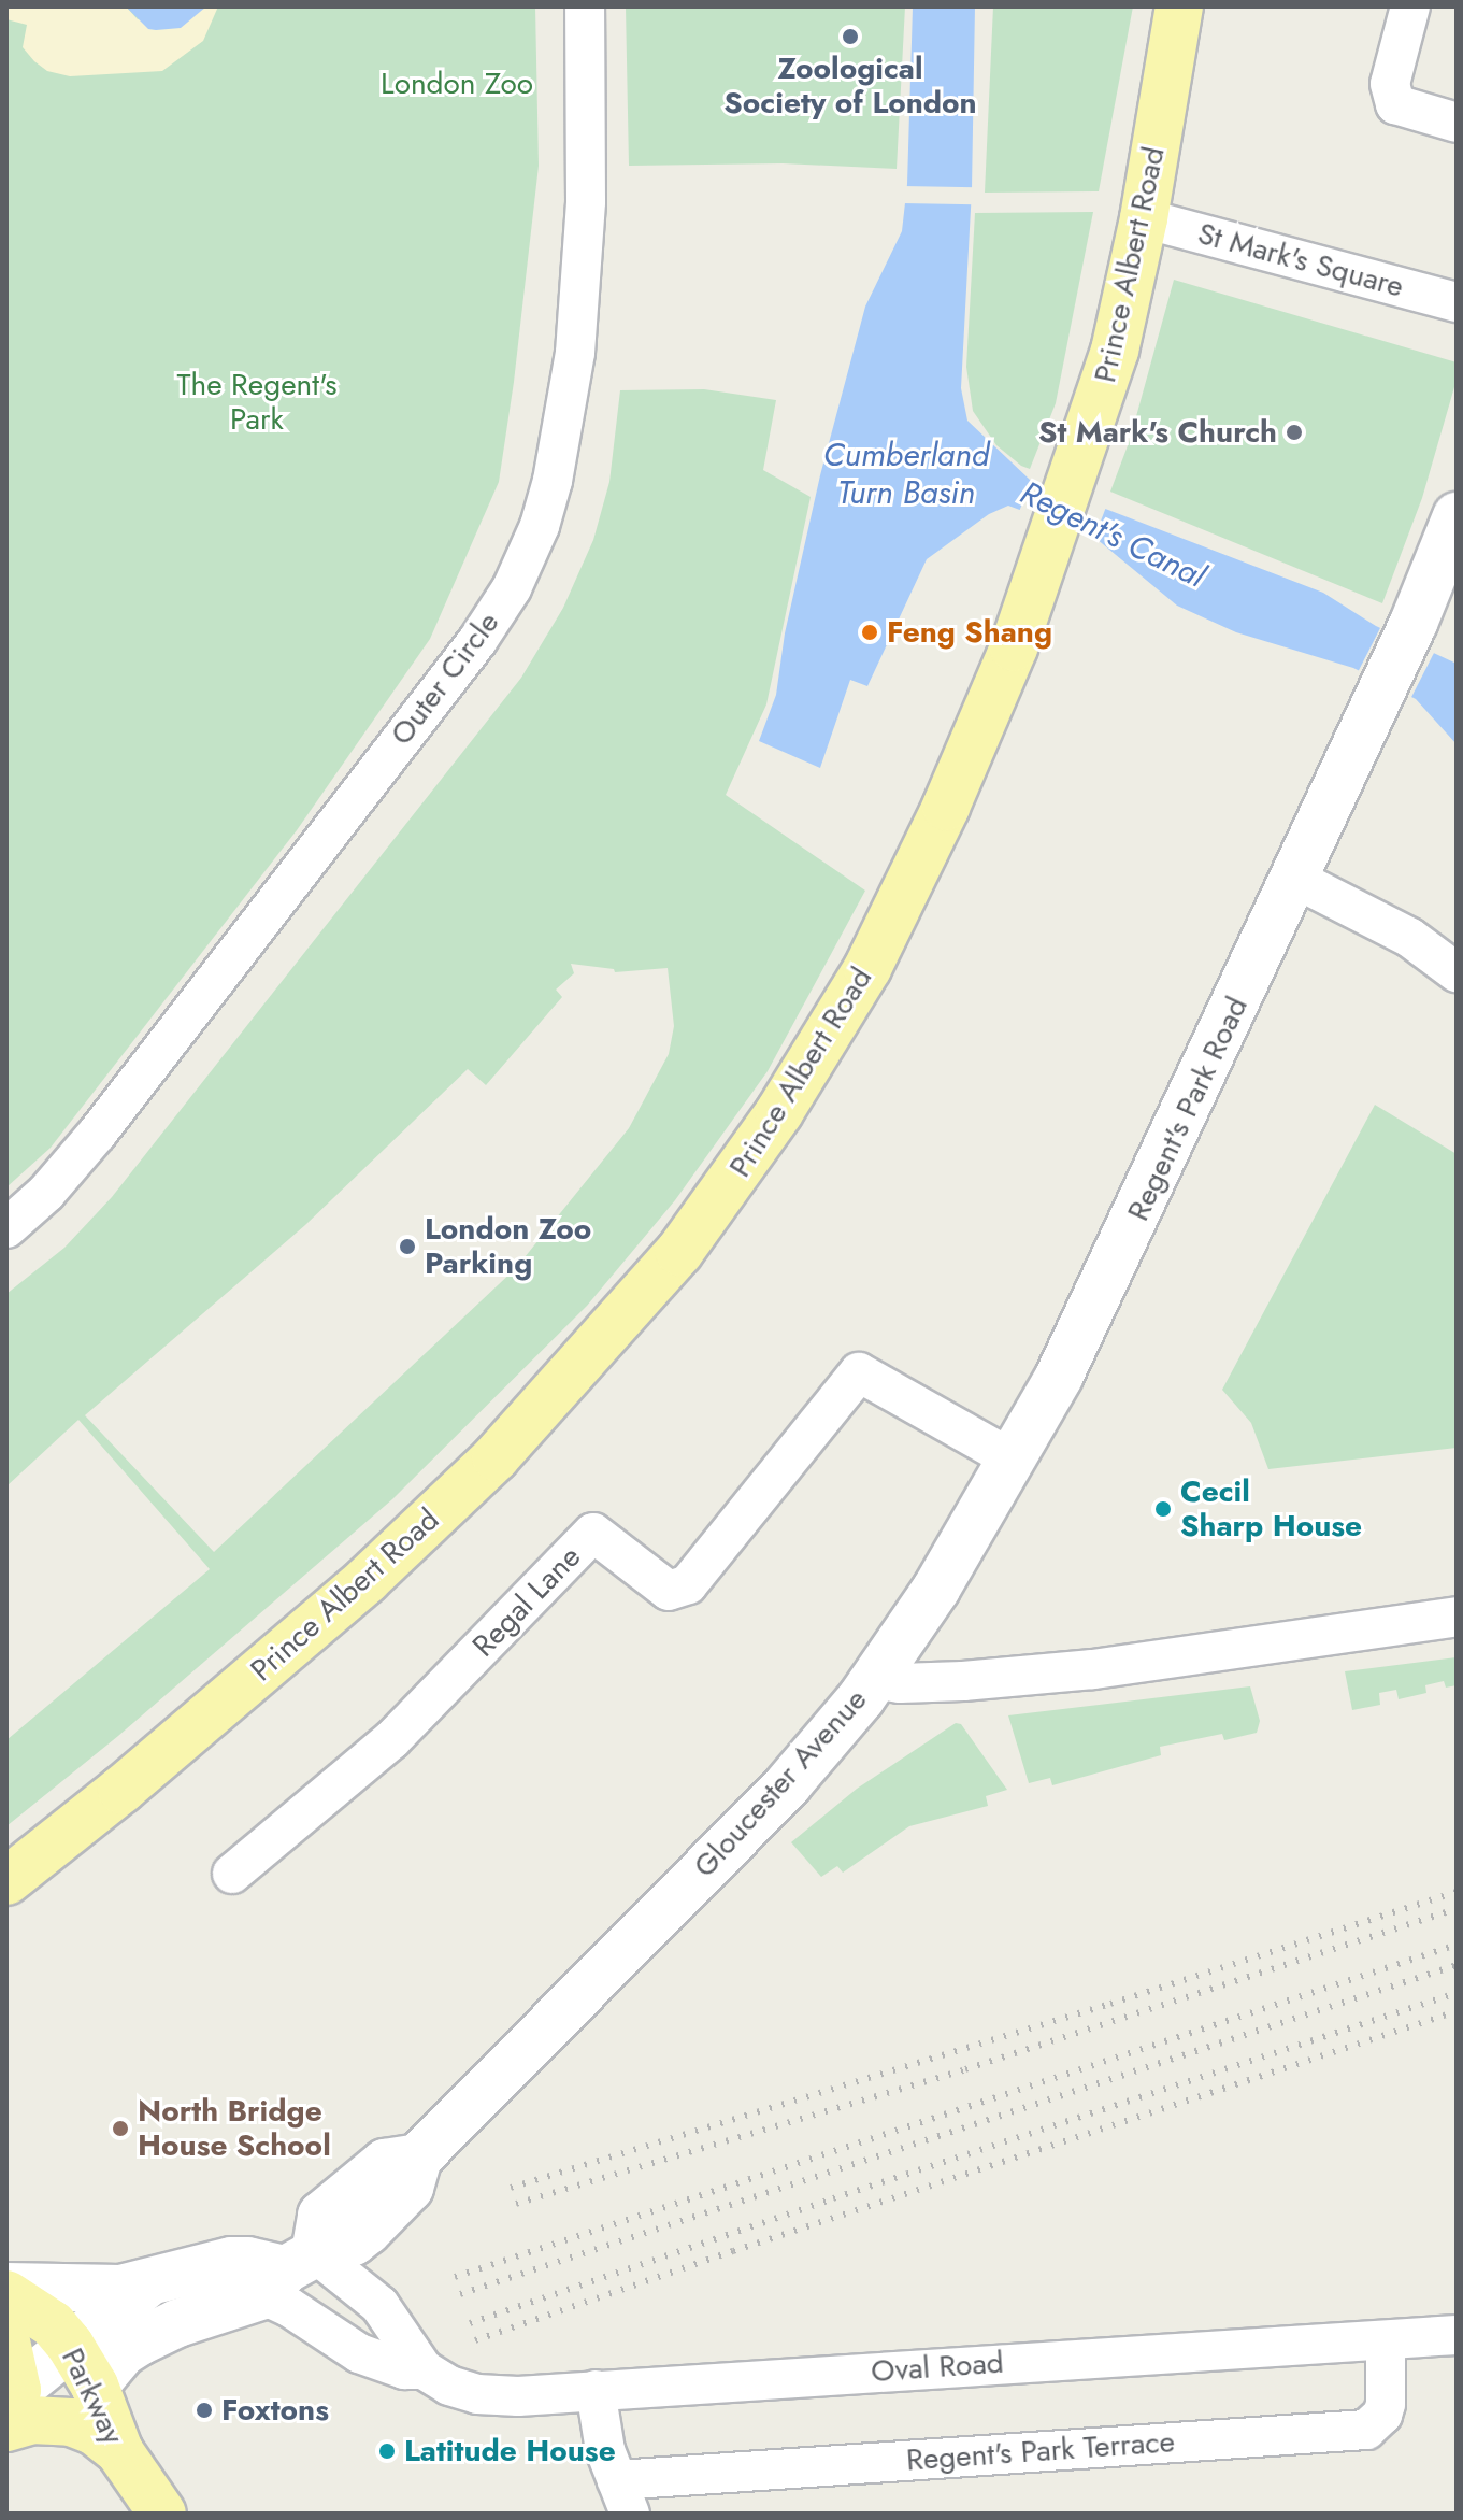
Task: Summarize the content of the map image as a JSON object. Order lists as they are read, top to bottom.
{
  "streets": {
    "main road": ["Prince Albert Road", "Parkway"],
    "street": [
      "St Mark's Square",
      "Outer Circle",
      "Regent's Park Road",
      "Regal Lane",
      "Gloucester Avenue",
      "Oval Road",
      "Regent's Park Terrace"
    ]
  },
  "crossings": [
    ["St Mark's Square", "Prince Albert Road"],
    ["Regent's Park Road", "Regal Lane"],
    ["Regent's Park Road", "Gloucester Avenue"],
    ["Gloucester Avenue", "Oval Road"],
    ["Gloucester Avenue", "Parkway"],
    ["Oval Road", "Regent's Park Terrace"]
  ],
  "water": ["Cumberland Turn Basin", "Regent's Canal"],
  "parks": ["London Zoo", "The Regent's Park"],
  "places": [
    "Zoological Society of London",
    "St Mark's Church",
    "Feng Shang",
    "London Zoo Parking",
    "Cecil Sharp House",
    "North Bridge House School",
    "Foxtons",
    "Latitude House"
  ]
}
